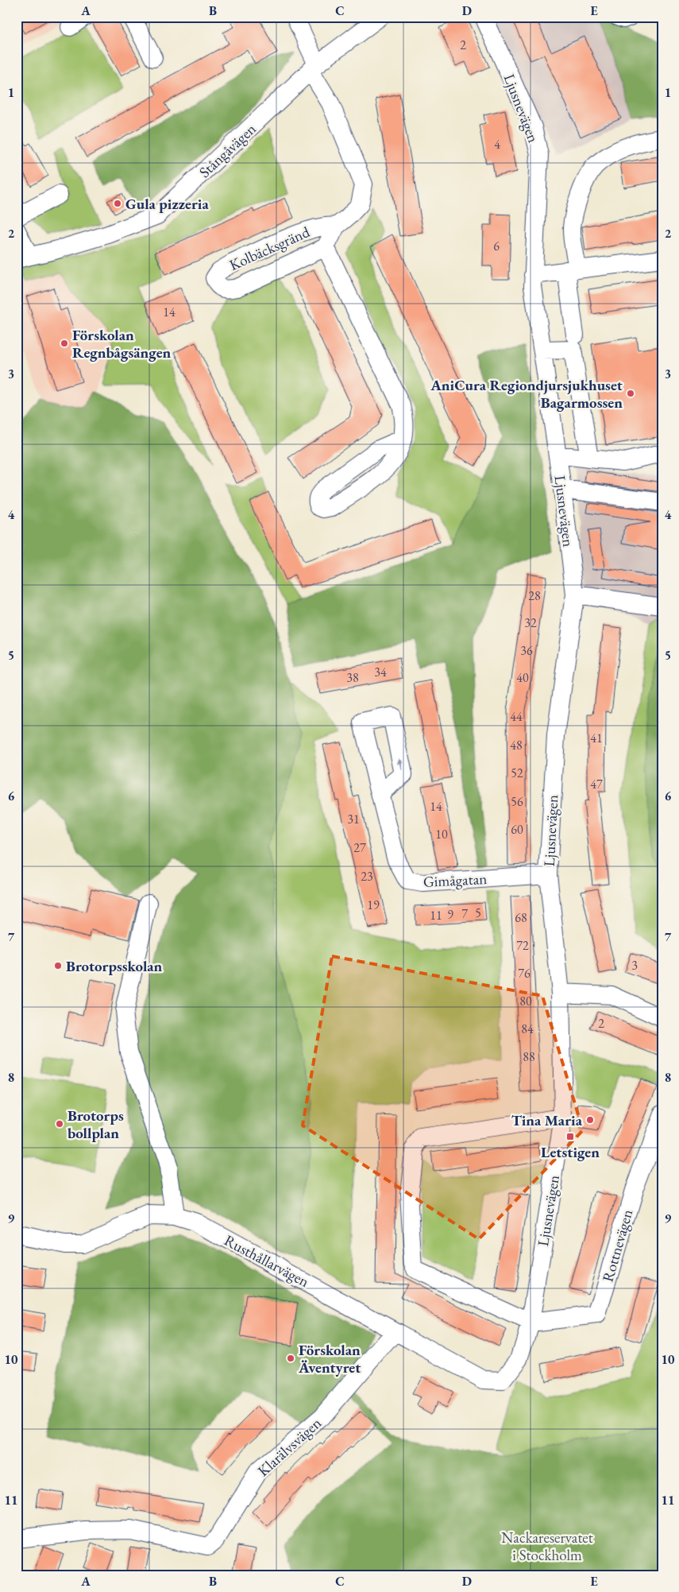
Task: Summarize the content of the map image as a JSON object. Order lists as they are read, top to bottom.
{
  "streets": {
    "street": [
      "Ljusnevägen",
      "Stångåvägen",
      "Kolbäcksgränd",
      "Gimågatan",
      "Rottnevägen",
      "Rusthållarvägen",
      "Klarälvsvägen"
    ]
  },
  "crossings": [
    ["Ljusnevägen", "Gimågatan"],
    ["Ljusnevägen", "Rottnevägen"],
    ["Ljusnevägen", "Rusthållarvägen"],
    ["Stångåvägen", "Kolbäcksgränd"],
    ["Rusthållarvägen", "Klarälvsvägen"]
  ],
  "parks": ["Nackareservatet i Stockholm"],
  "places": {
    "other": [
      "Gula pizzeria",
      "Förskolan Regnbågsängen",
      "AniCura Regiondjursjukhuset Bagarmossen",
      "Brotorpsskolan",
      "Tina Maria",
      "Brotorps bollplan",
      "Förskolan Äventyret"
    ],
    "transit": ["Letstigen"]
  },
  "house_numbers": [
    "2",
    "4",
    "6",
    "14",
    "28",
    "32",
    "36",
    "34",
    "38",
    "40",
    "44",
    "41",
    "48",
    "52",
    "47",
    "56",
    "14",
    "31",
    "60",
    "10",
    "27",
    "23",
    "19",
    "5",
    "7",
    "9",
    "11",
    "68",
    "72",
    "3",
    "76",
    "80",
    "2",
    "84",
    "88"
  ],
  "grid": {
    "columns": [
      "A",
      "B",
      "C",
      "D",
      "E"
    ],
    "rows": [
      "1",
      "2",
      "3",
      "4",
      "5",
      "6",
      "7",
      "8",
      "9",
      "10",
      "11"
    ]
  }
}
